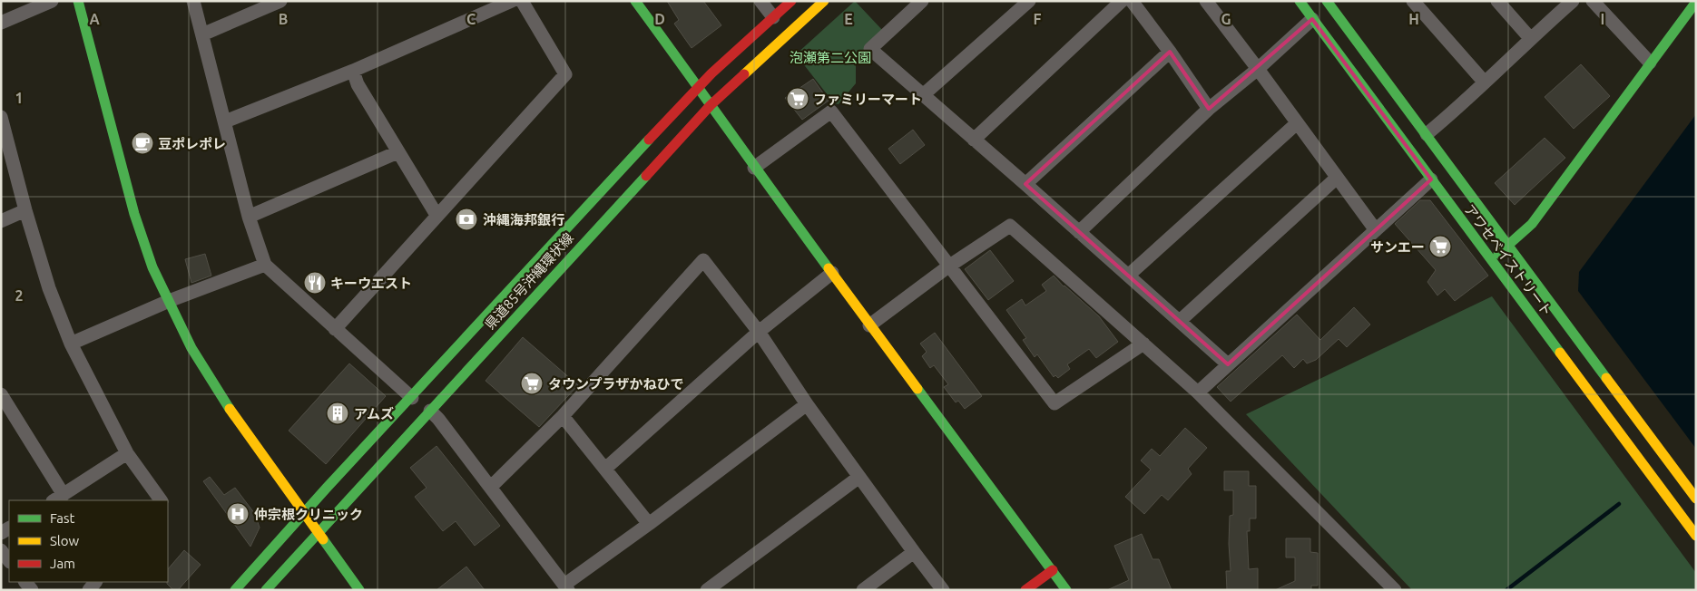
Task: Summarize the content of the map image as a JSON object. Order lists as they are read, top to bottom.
{
  "streets": {
    "main road": ["アワセベイストリート", "県道85号沖縄環状線"]
  },
  "parks": ["泡瀬第二公園"],
  "places": {
    "supermarket": ["ファミリーマート", "サンエー", "タウンプラザかねひで"],
    "cafe": ["豆ポレポレ"],
    "bank": ["沖縄海邦銀行"],
    "restaurant": ["キーウエスト"],
    "building": ["アムズ"],
    "hospital": ["仲宗根クリニック"]
  },
  "legend": ["Fast", "Slow", "Jam"],
  "grid": {
    "columns": [
      "A",
      "B",
      "C",
      "D",
      "E",
      "F",
      "G",
      "H",
      "I"
    ],
    "rows": ["1", "2"]
  }
}
